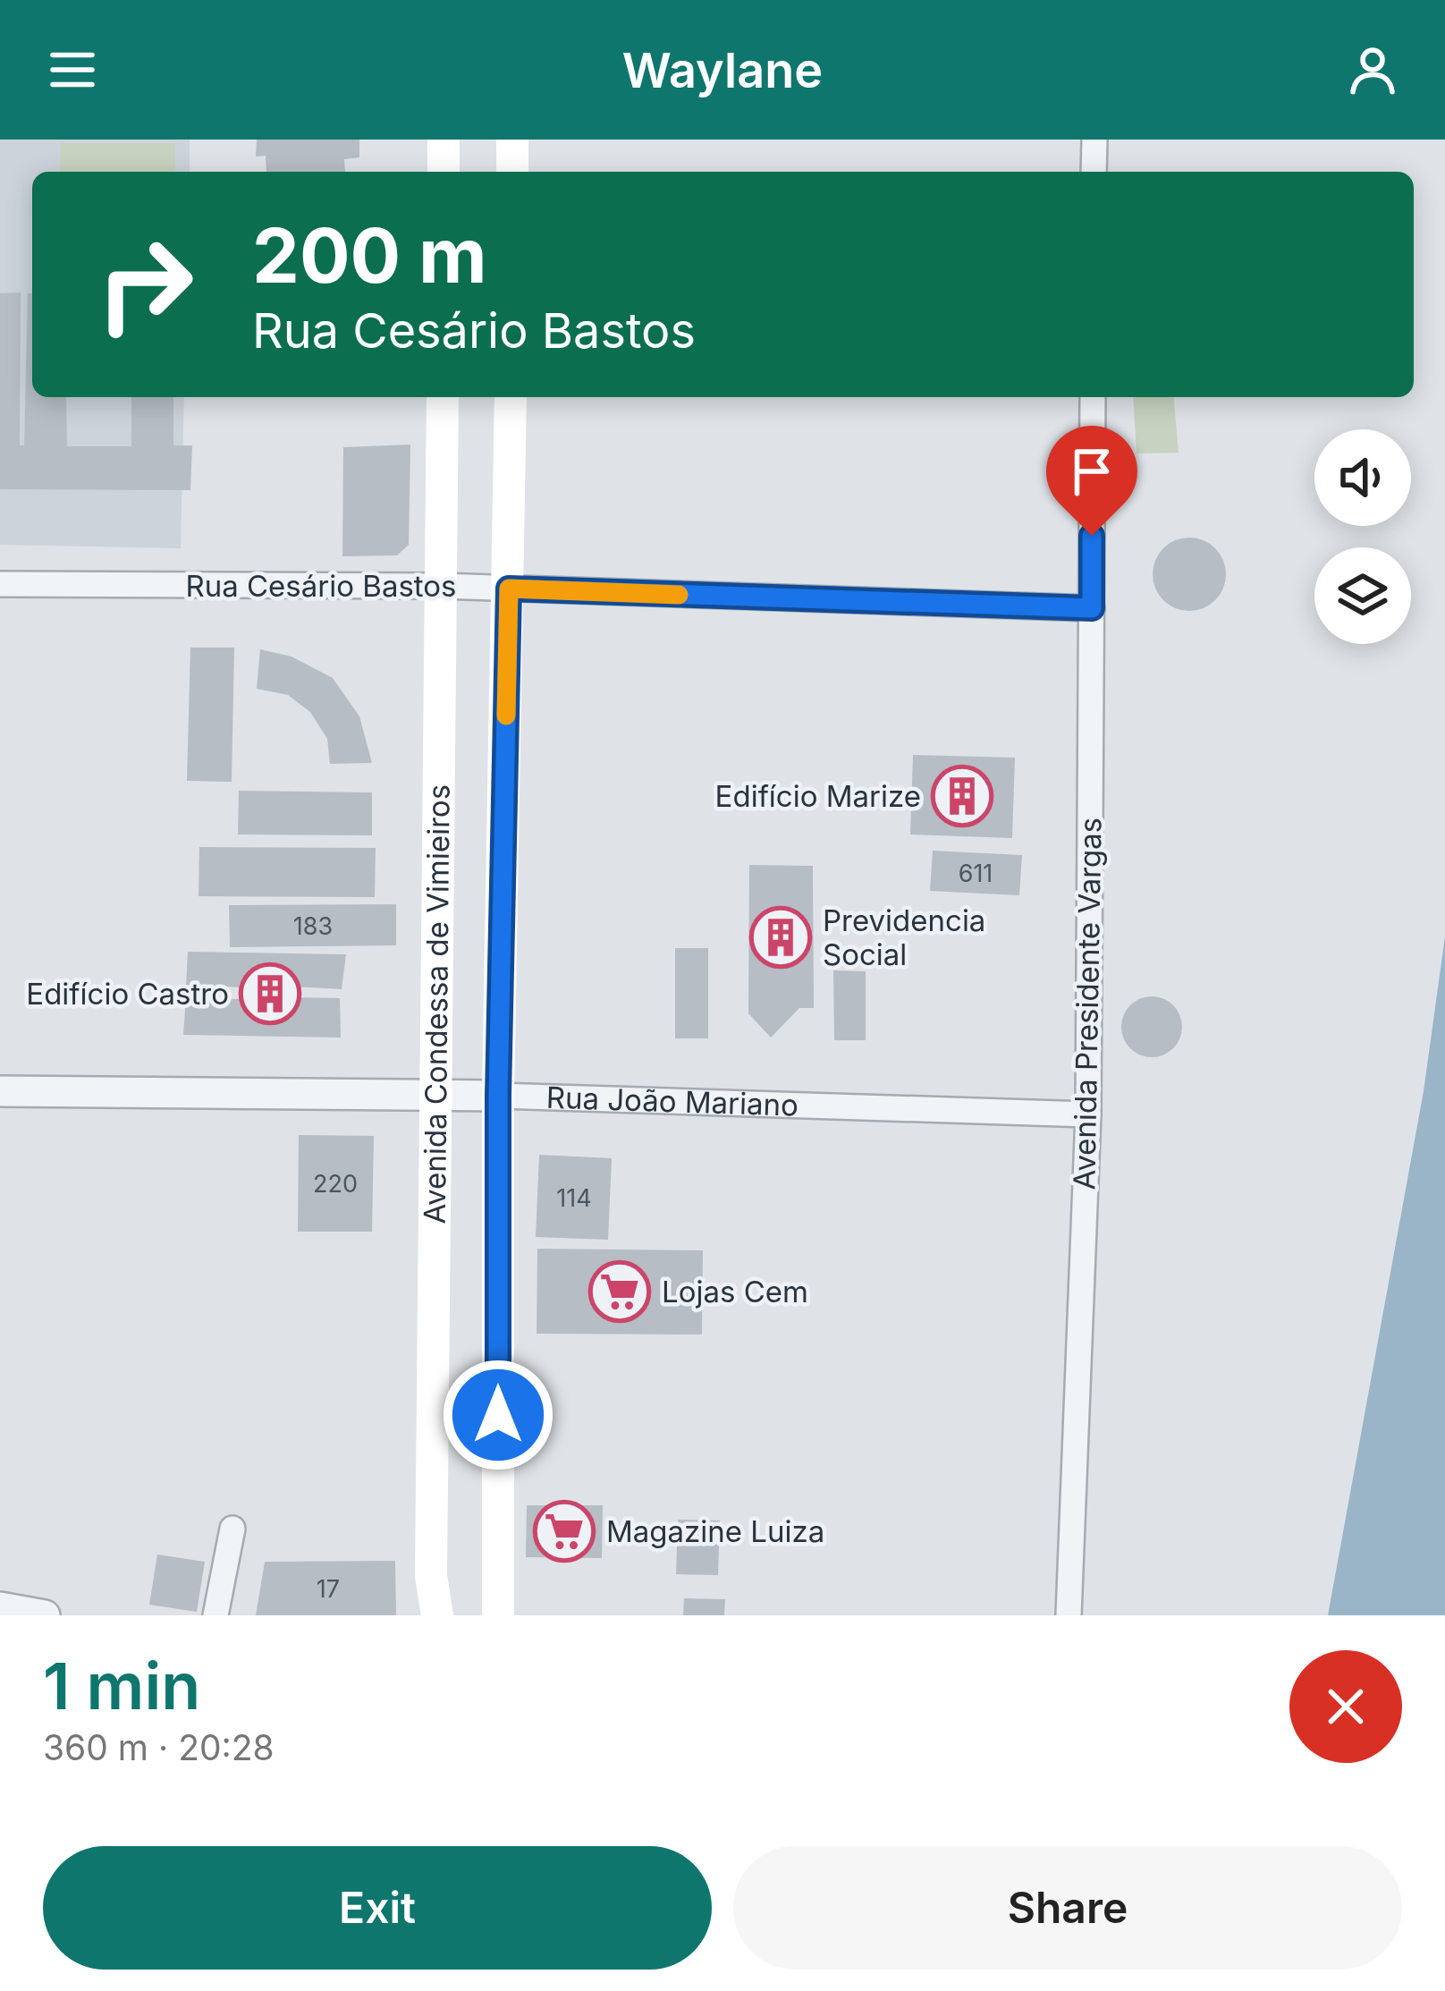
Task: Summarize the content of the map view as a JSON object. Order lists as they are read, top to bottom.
{
  "streets": {
    "main road": ["Avenida Condessa de Vimieiros"],
    "street": ["Rua Cesário Bastos", "Avenida Presidente Vargas", "Rua João Mariano"]
  },
  "crossings": [
    ["Rua Cesário Bastos", "Avenida Condessa de Vimieiros"],
    ["Rua Cesário Bastos", "Avenida Presidente Vargas"],
    ["Avenida Condessa de Vimieiros", "Rua João Mariano"],
    ["Avenida Presidente Vargas", "Rua João Mariano"]
  ],
  "places": {
    "building": ["Edifício Marize", "Previdencia Social", "Edifício Castro"],
    "supermarket": ["Lojas Cem", "Magazine Luiza"]
  },
  "house_numbers": [
    "611",
    "183",
    "220",
    "114",
    "17"
  ],
  "page": {
    "header": "Waylane",
    "turn": ["200 m", "Rua Cesário Bastos"],
    "heading": ["1 min", "360 m · 20:28"],
    "buttons": ["Exit", "Share"]
  }
}
